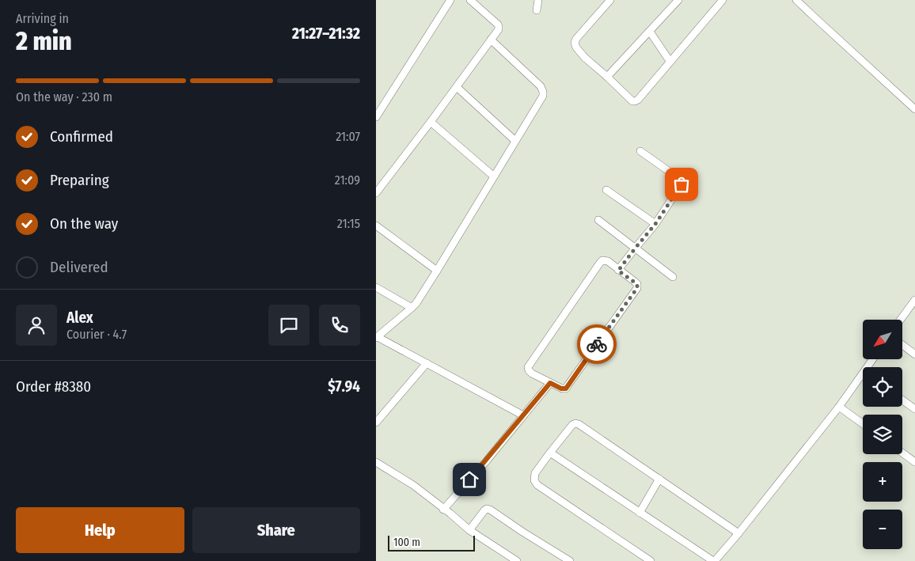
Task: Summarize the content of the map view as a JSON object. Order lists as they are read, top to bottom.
{
  "scale_bar": "100 m",
  "north": "bottom left",
  "page": {
    "heading": ["2 min", "Arriving in", "21:27–21:32"],
    "panel": [
      "Alex",
      "Courier · 4.7",
      "Order #8380",
      "$7.94"
    ],
    "bar": "On the way · 230 m",
    "list": [
      ["Confirmed", "21:07"],
      ["Preparing", "21:09"],
      ["On the way", "21:15"],
      "Delivered"
    ],
    "map_buttons": ["+", "−"],
    "buttons": ["Help", "Share"],
    "scale": "100 m"
  }
}
